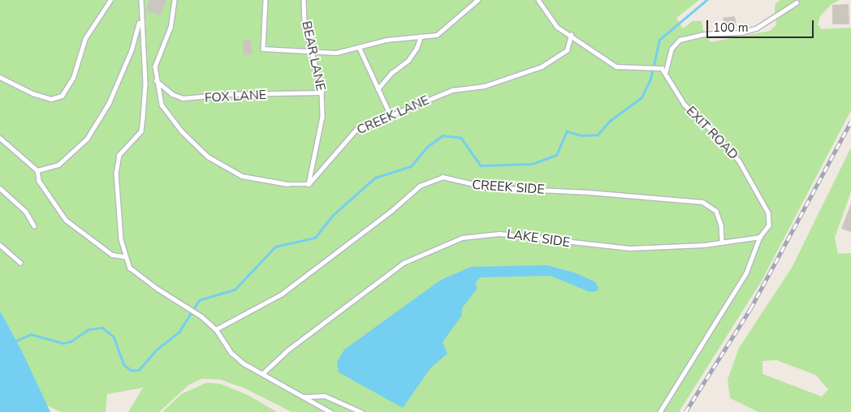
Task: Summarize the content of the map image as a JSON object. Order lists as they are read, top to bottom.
{
  "streets": {
    "lane": [
      "BEAR LANE",
      "FOX LANE",
      "CREEK LANE",
      "EXIT ROAD",
      "CREEK SIDE",
      "LAKE SIDE"
    ]
  },
  "crossings": [
    ["BEAR LANE", "FOX LANE"],
    ["BEAR LANE", "CREEK LANE"],
    ["CREEK LANE", "EXIT ROAD"],
    ["EXIT ROAD", "LAKE SIDE"],
    ["CREEK SIDE", "LAKE SIDE"]
  ],
  "scale_bar": "100 m"
}
